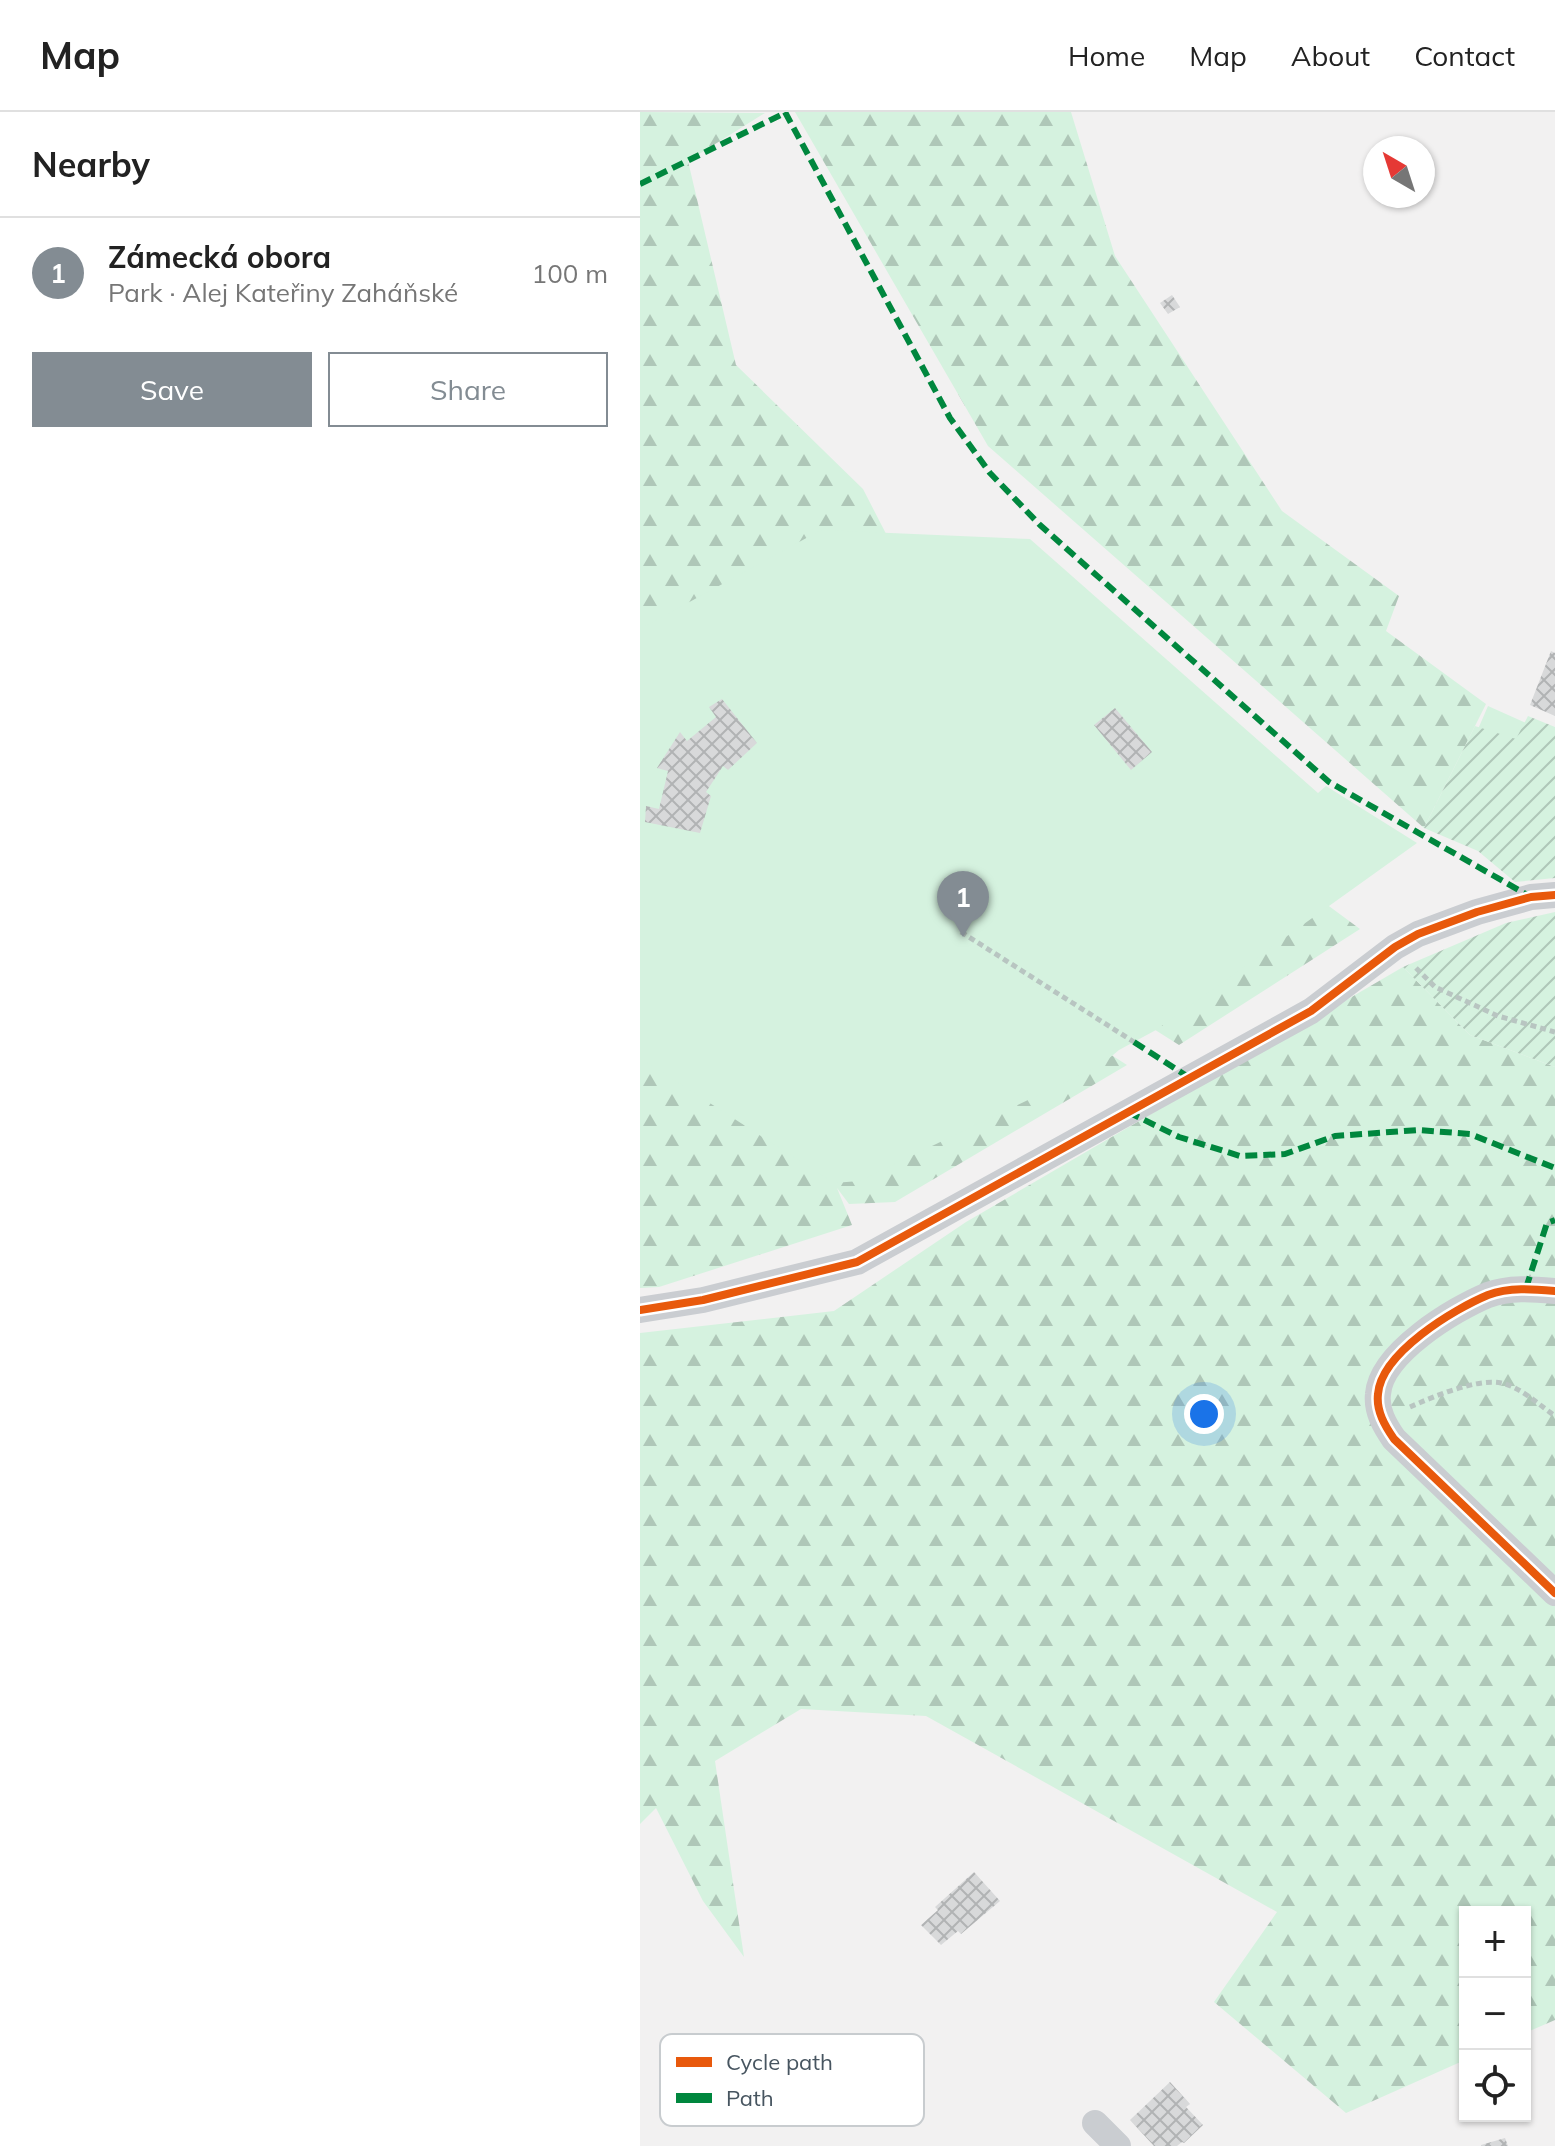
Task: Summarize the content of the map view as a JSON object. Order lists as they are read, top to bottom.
{
  "legend": ["Cycle path", "Path"],
  "north": "top left",
  "page": {
    "header": "Map",
    "nav": [
      "Home",
      "Map",
      "About",
      "Contact"
    ],
    "heading": "Nearby",
    "list": [
      {
        "mark": "1",
        "name": "Zámecká obora",
        "note": "Park · Alej Kateřiny Zaháňské",
        "value": "100 m"
      }
    ],
    "buttons": ["Save", "Share"],
    "pins": "1",
    "map_buttons": ["+", "−"]
  }
}
